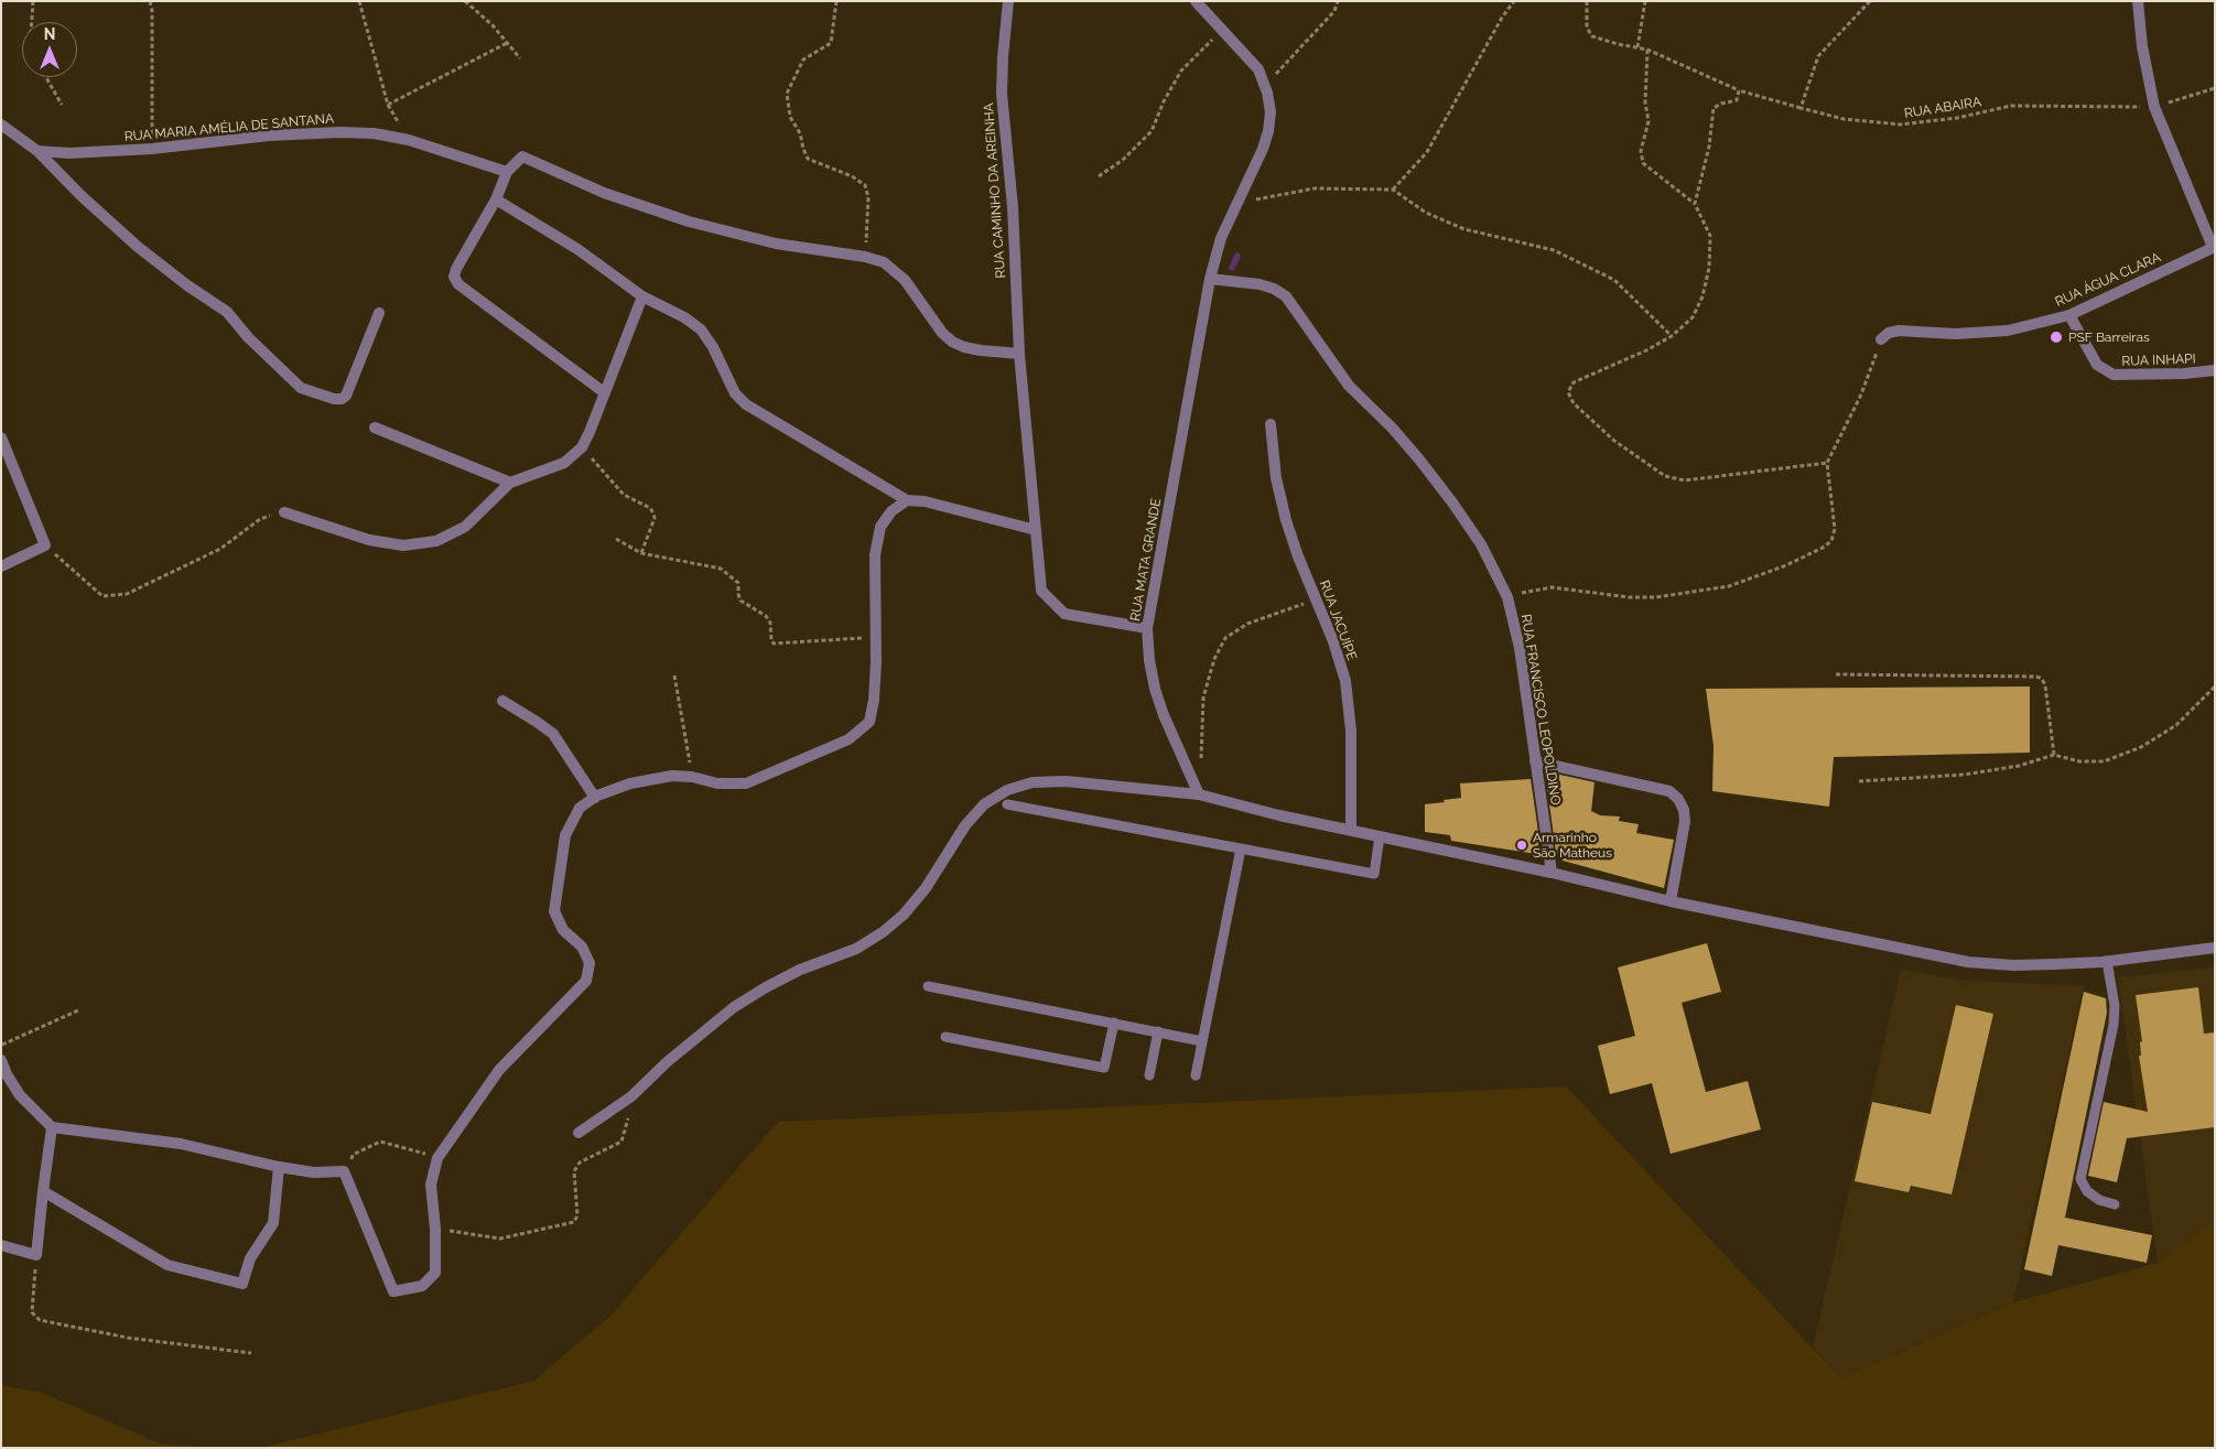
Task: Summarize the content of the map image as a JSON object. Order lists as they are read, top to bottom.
{
  "streets": {
    "street": [
      "RUA MARIA AMÉLIA DE SANTANA",
      "RUA CAMINHO DA AREINHA",
      "RUA ÁGUA CLARA",
      "RUA INHAPI",
      "RUA MATA GRANDE",
      "RUA JACUÍPE",
      "RUA FRANCISCO LEOPOLDINO"
    ],
    "path": ["RUA ABAIRA"]
  },
  "crossings": [
    ["RUA CAMINHO DA AREINHA", "RUA MATA GRANDE"],
    ["RUA ÁGUA CLARA", "RUA INHAPI"],
    ["RUA MATA GRANDE", "RUA FRANCISCO LEOPOLDINO"]
  ],
  "places": ["PSF Barreiras", "Armarinho São Matheus"],
  "north": "top"
}
